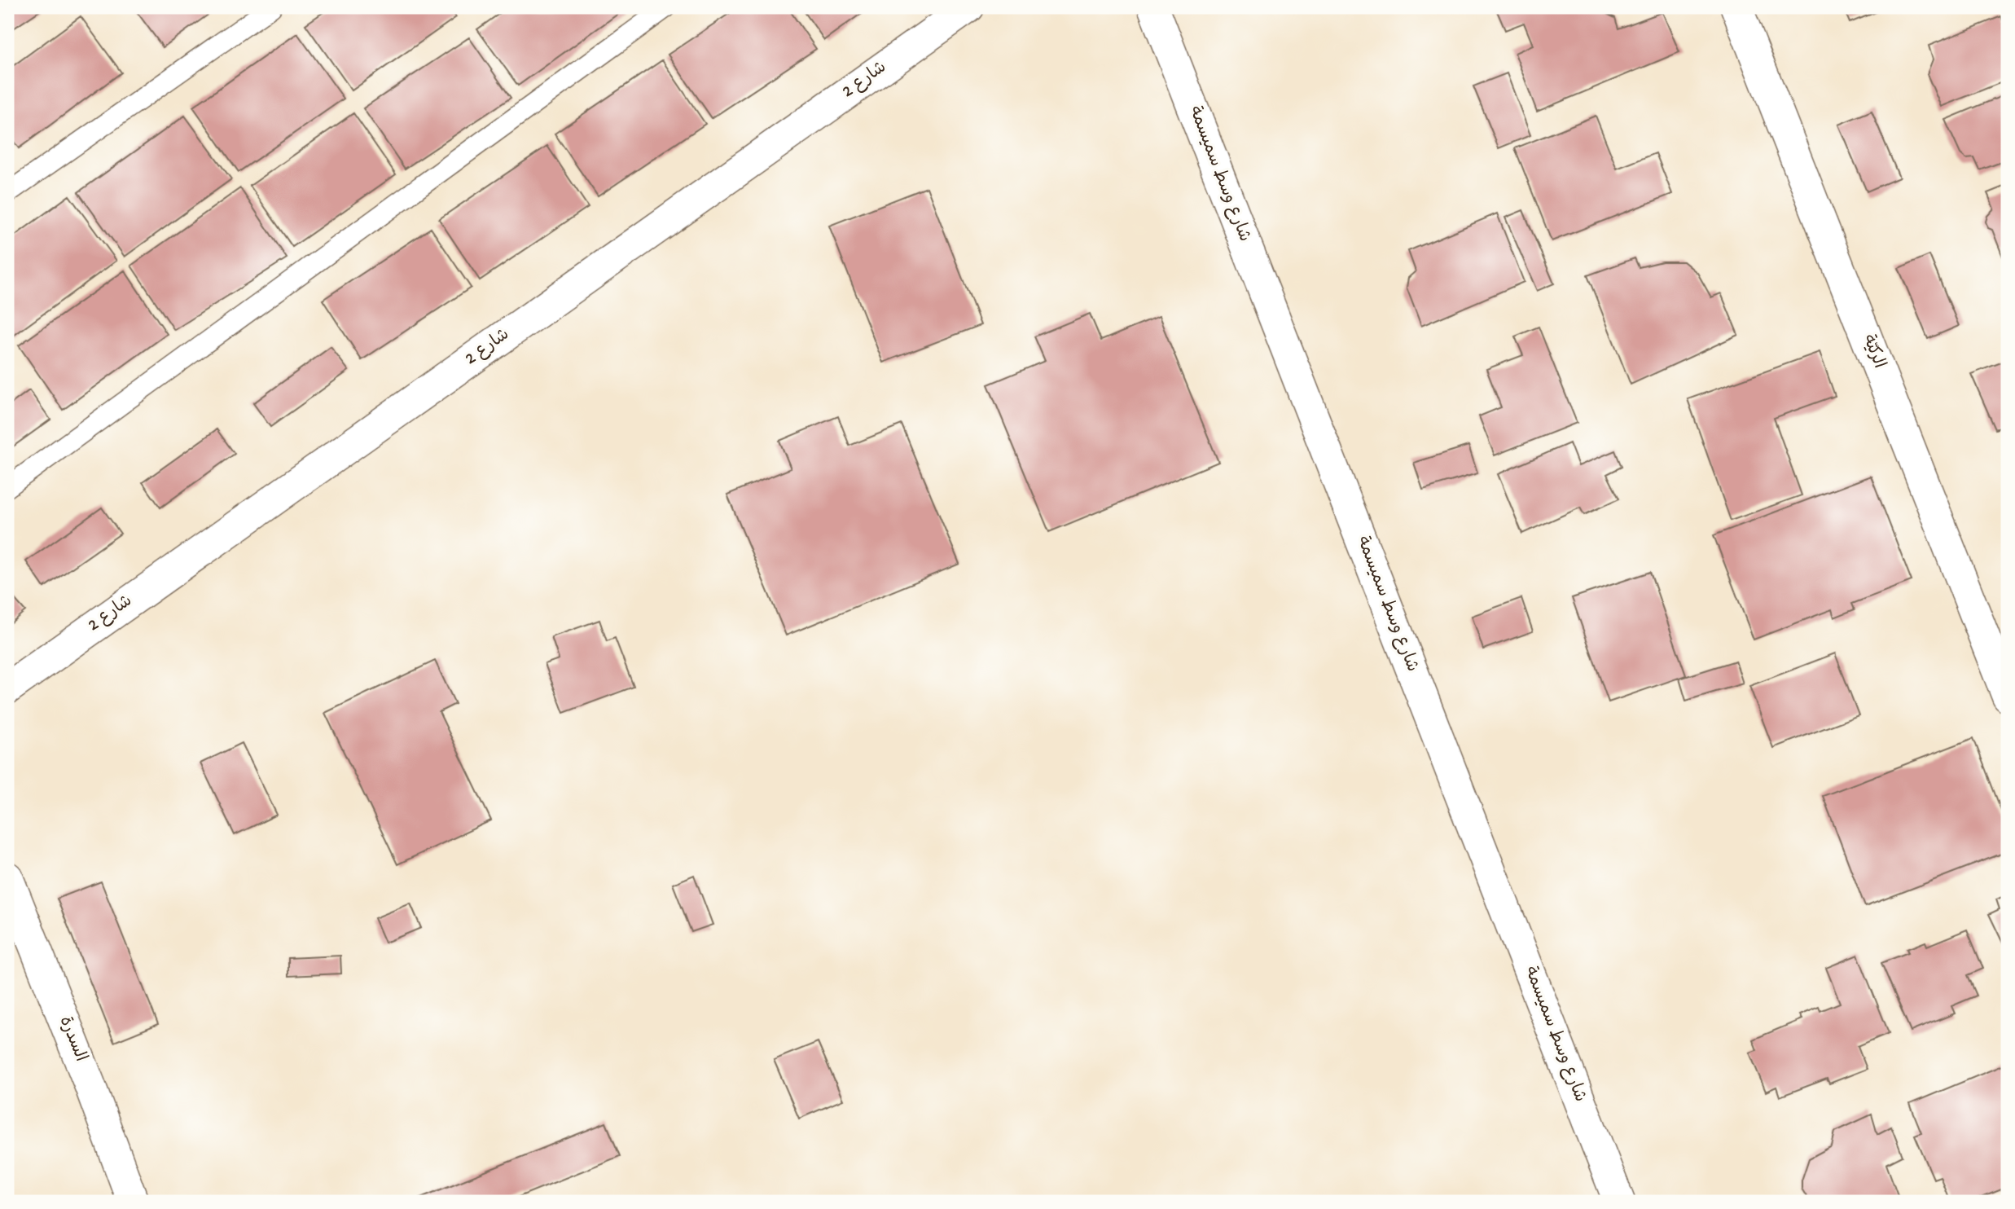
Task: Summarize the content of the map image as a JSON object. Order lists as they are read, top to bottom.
{
  "streets": {
    "street": [
      "شارع 2",
      "شارع وسط سميسمة",
      "الركيّة",
      "السدرة"
    ]
  }
}
